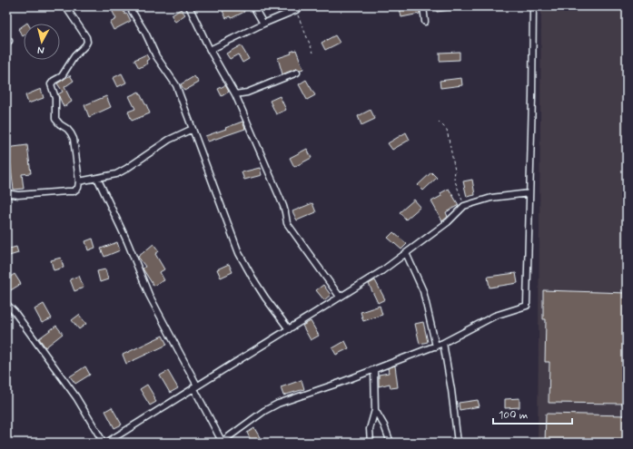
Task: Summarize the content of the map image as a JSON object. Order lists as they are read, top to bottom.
{
  "scale_bar": "100 m",
  "north": "bottom"
}
